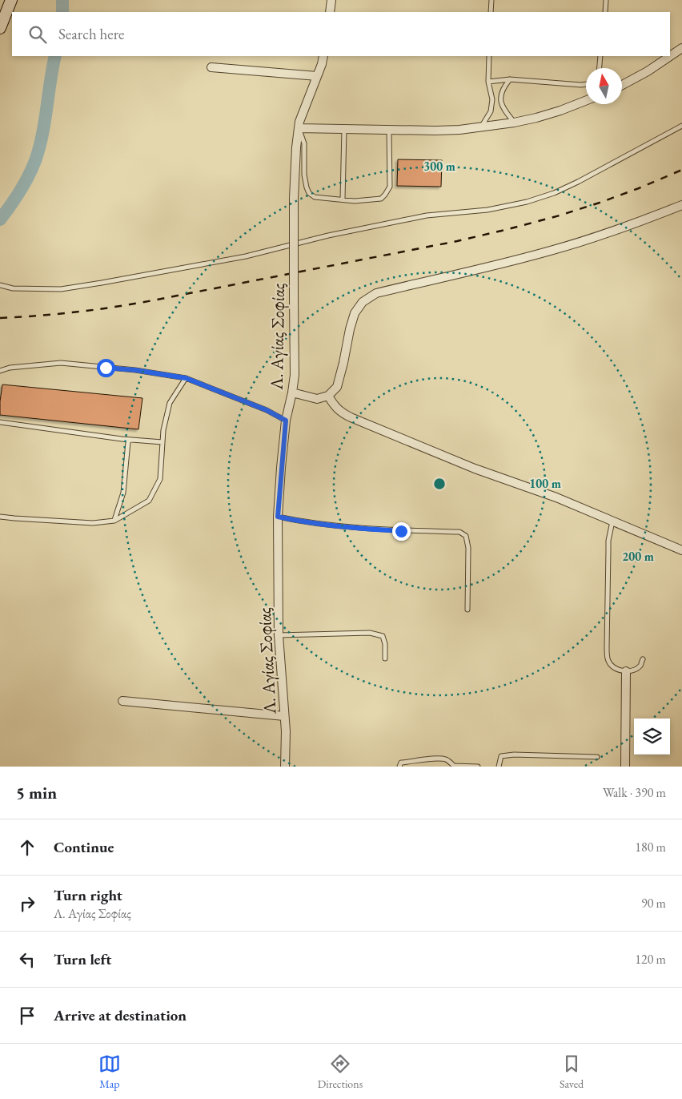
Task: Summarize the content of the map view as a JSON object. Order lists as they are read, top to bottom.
{
  "streets": {
    "street": ["Λ. Αγίας Σοφίας"]
  },
  "north": "top",
  "page": {
    "search": "Search here",
    "heading": ["5 min", "Walk · 390 m"],
    "list": [
      ["Continue", "180 m"],
      ["Turn right", "Λ. Αγίας Σοφίας", "90 m"],
      ["Turn left", "120 m"],
      "Arrive at destination"
    ],
    "nav": ["Map", "Directions", "Saved"]
  },
  "rings": ["300 m", "100 m", "200 m"]
}
